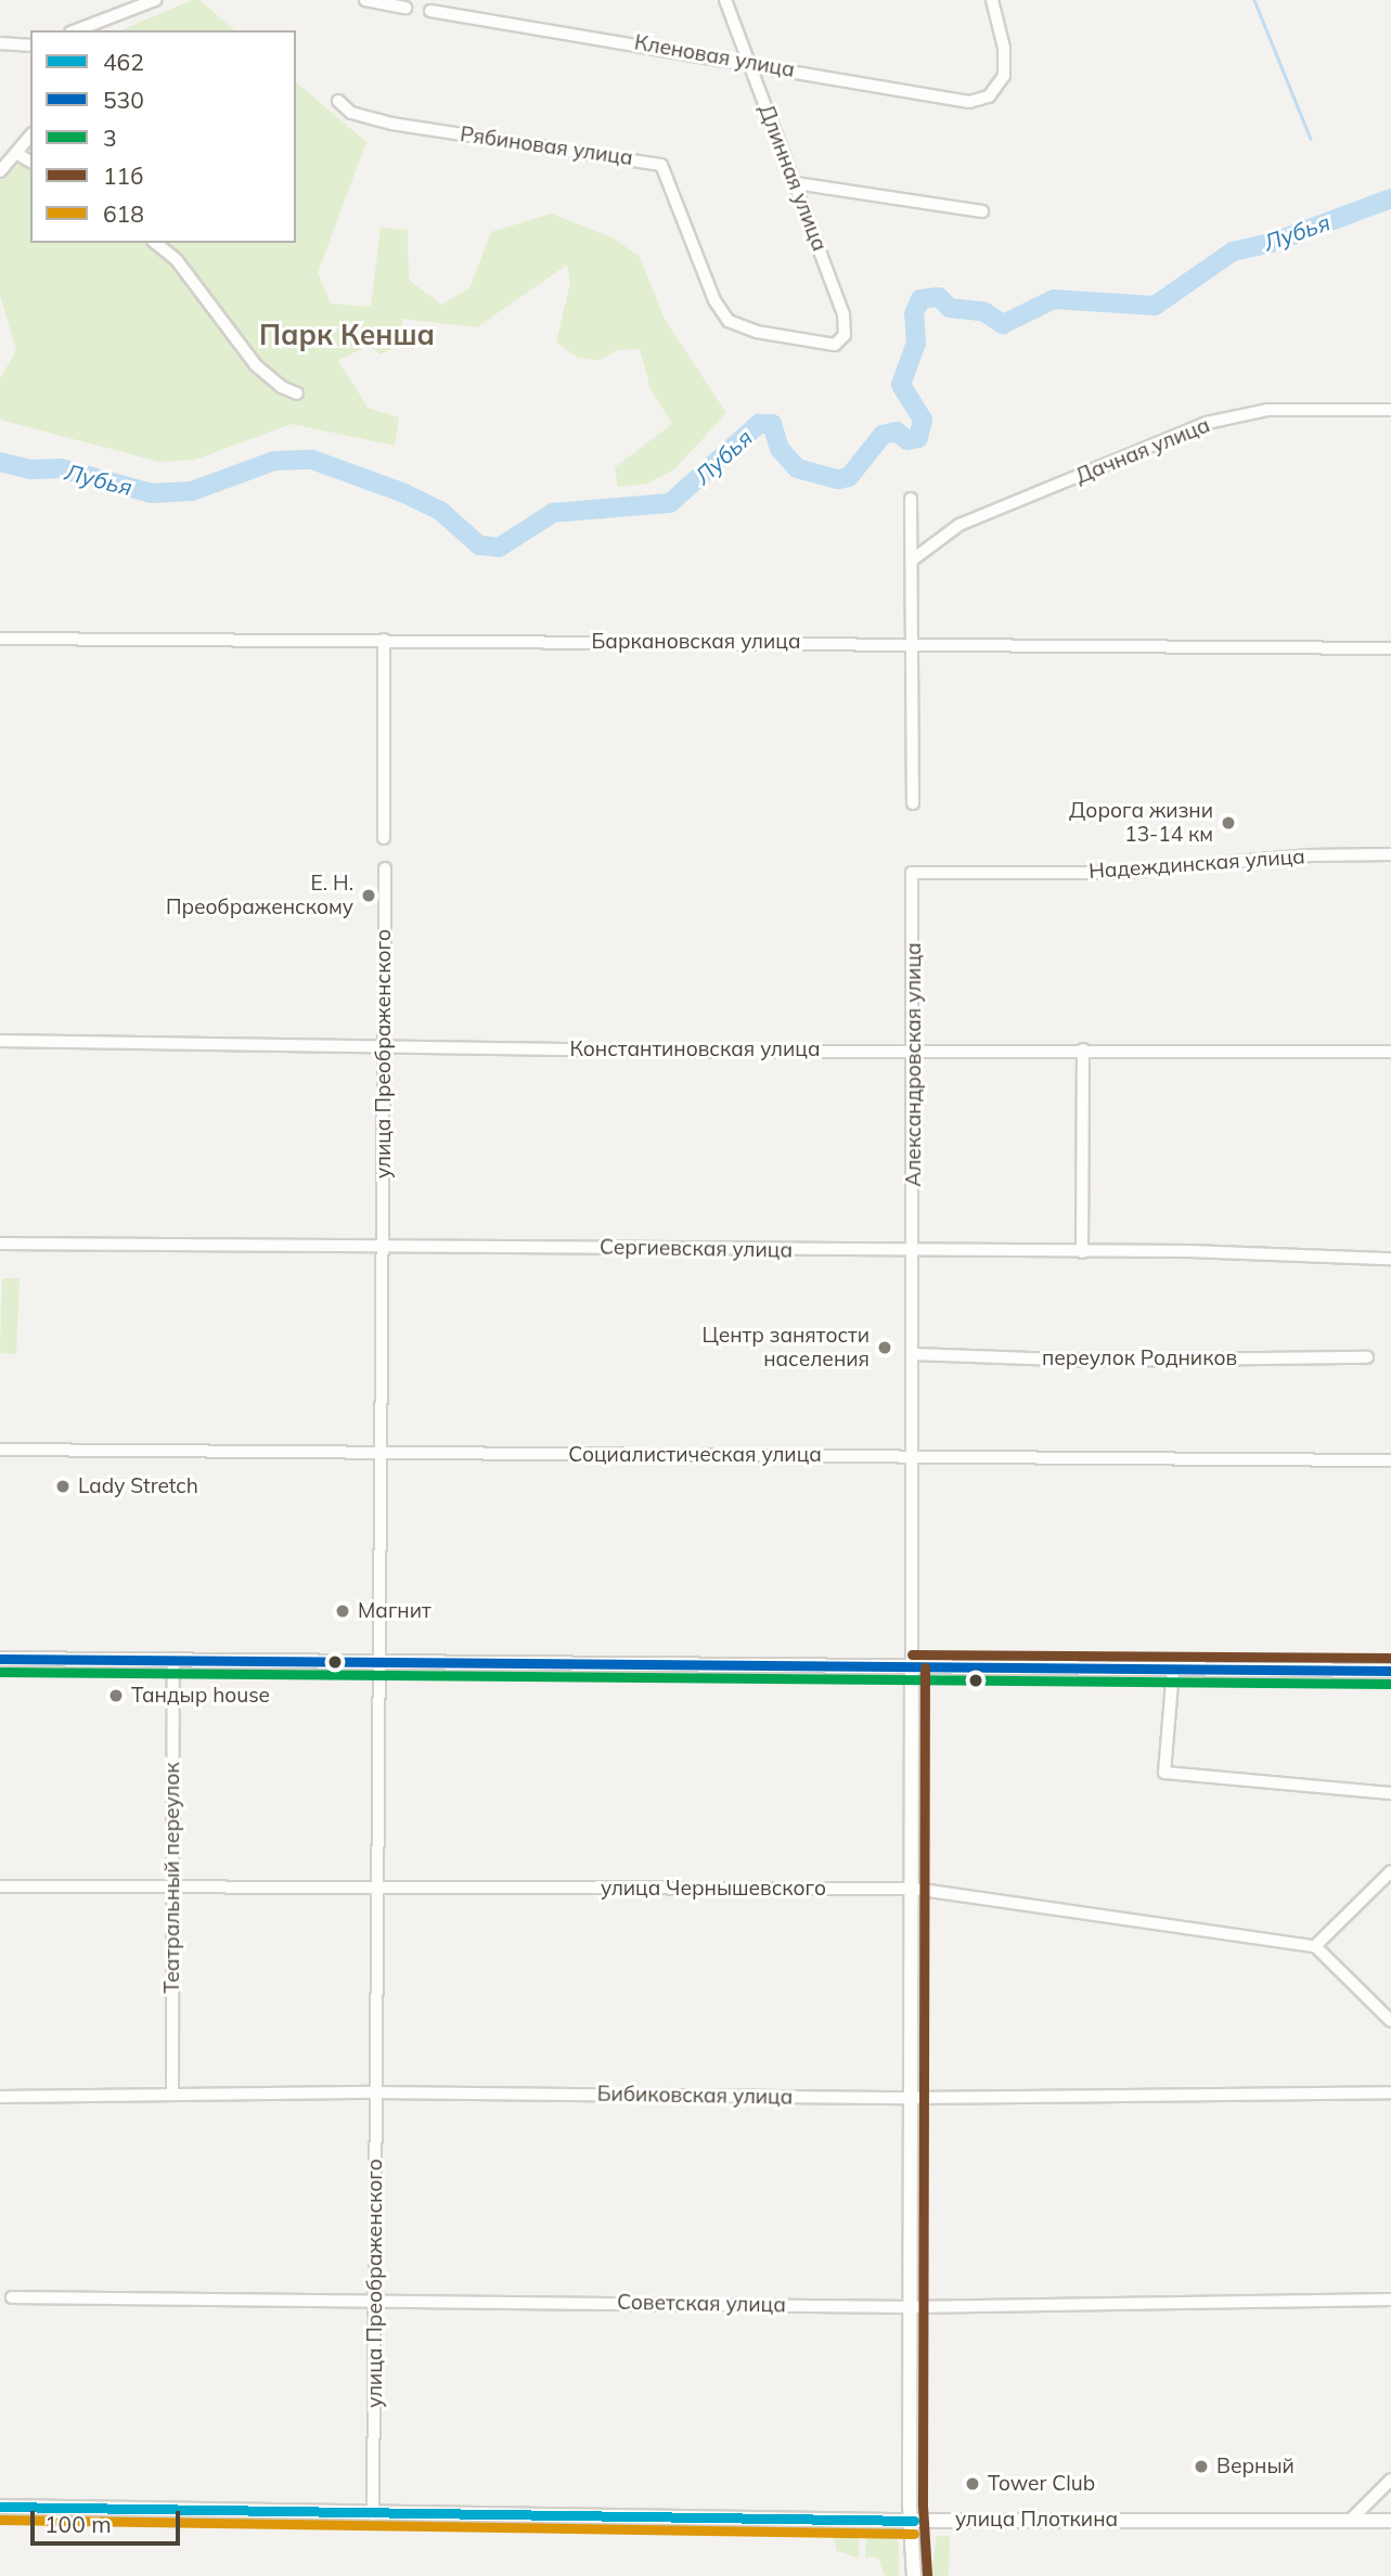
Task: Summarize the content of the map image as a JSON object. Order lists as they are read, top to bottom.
{
  "streets": {
    "street": [
      "Кленовая улица",
      "Рябиновая улица",
      "Длинная улица",
      "Дачная улица",
      "Баркановская улица",
      "Надеждинская улица",
      "Константиновская улица",
      "улица Преображенского",
      "Александровская улица",
      "Сергиевская улица",
      "переулок Родников",
      "Социалистическая улица",
      "Театральный переулок",
      "улица Чернышевского",
      "Бибиковская улица",
      "Советская улица",
      "улица Плоткина"
    ]
  },
  "crossings": [
    ["Кленовая улица", "Длинная улица"],
    ["Рябиновая улица", "Длинная улица"],
    ["Надеждинская улица", "Александровская улица"],
    ["Константиновская улица", "улица Преображенского"],
    ["Константиновская улица", "Александровская улица"],
    ["улица Преображенского", "Сергиевская улица"],
    ["улица Преображенского", "Социалистическая улица"],
    ["улица Преображенского", "улица Чернышевского"],
    ["улица Преображенского", "Бибиковская улица"],
    ["улица Преображенского", "Советская улица"],
    ["улица Преображенского", "улица Плоткина"],
    ["Александровская улица", "Сергиевская улица"],
    ["Александровская улица", "переулок Родников"],
    ["Александровская улица", "Социалистическая улица"],
    ["Александровская улица", "улица Чернышевского"],
    ["Александровская улица", "Бибиковская улица"],
    ["Александровская улица", "Советская улица"],
    ["Александровская улица", "улица Плоткина"],
    ["Театральный переулок", "улица Чернышевского"],
    ["Театральный переулок", "Бибиковская улица"]
  ],
  "districts": ["Парк Кенша"],
  "water": ["Лубья"],
  "places": [
    "Дорога жизни 13-14 км",
    "Е. Н. Преображенскому",
    "Центр занятости населения",
    "Lady Stretch",
    "Магнит",
    "Тандыр house",
    "Верный",
    "Tower Club"
  ],
  "lines": [
    "transit line 11б",
    "transit line 530",
    "transit line 3",
    "transit line 462",
    "transit line 618"
  ],
  "legend": [
    "462",
    "530",
    "3",
    "11б",
    "618"
  ],
  "scale_bar": "100 m"
}
